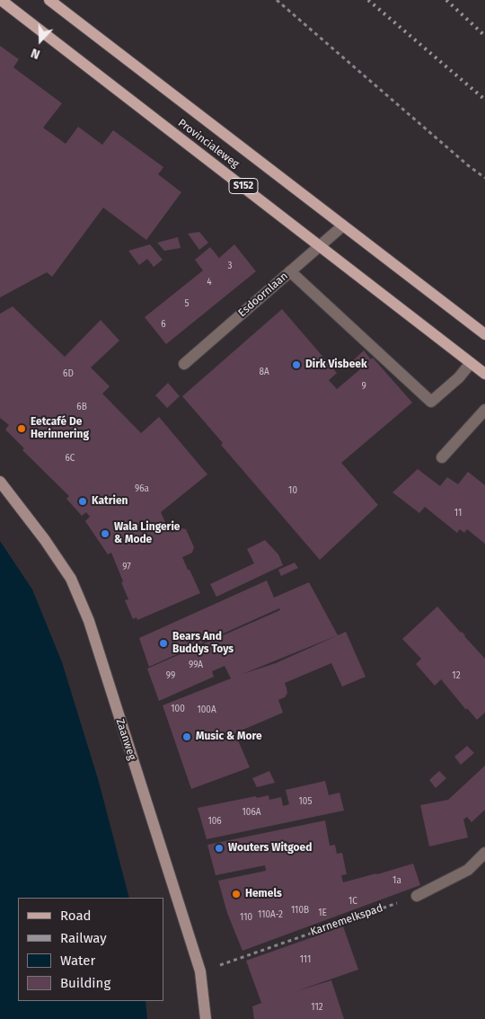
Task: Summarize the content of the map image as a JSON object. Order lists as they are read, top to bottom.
{
  "streets": {
    "main road": ["Provincialeweg", "S152"],
    "street": ["Esdoornlaan", "Zaanweg"],
    "path": ["Karnemelkspad"]
  },
  "crossings": [
    ["Provincialeweg", "Esdoornlaan"],
    ["Zaanweg", "Karnemelkspad"]
  ],
  "places": [
    "Dirk Visbeek",
    "Eetcafé De Herinnering",
    "Katrien",
    "Wala Lingerie & Mode",
    "Bears And Buddys Toys",
    "Music & More",
    "Wouters Witgoed",
    "Hemels"
  ],
  "house_numbers": [
    "3",
    "4",
    "5",
    "6",
    "8A",
    "6D",
    "9",
    "6B",
    "6C",
    "96a",
    "10",
    "11",
    "97",
    "99A",
    "99",
    "12",
    "100",
    "100A",
    "105",
    "106A",
    "106",
    "1a",
    "1C",
    "110B",
    "1E",
    "110A-2",
    "110",
    "111",
    "112"
  ],
  "legend": [
    "Road",
    "Railway",
    "Water",
    "Building"
  ],
  "north": "bottom"
}
